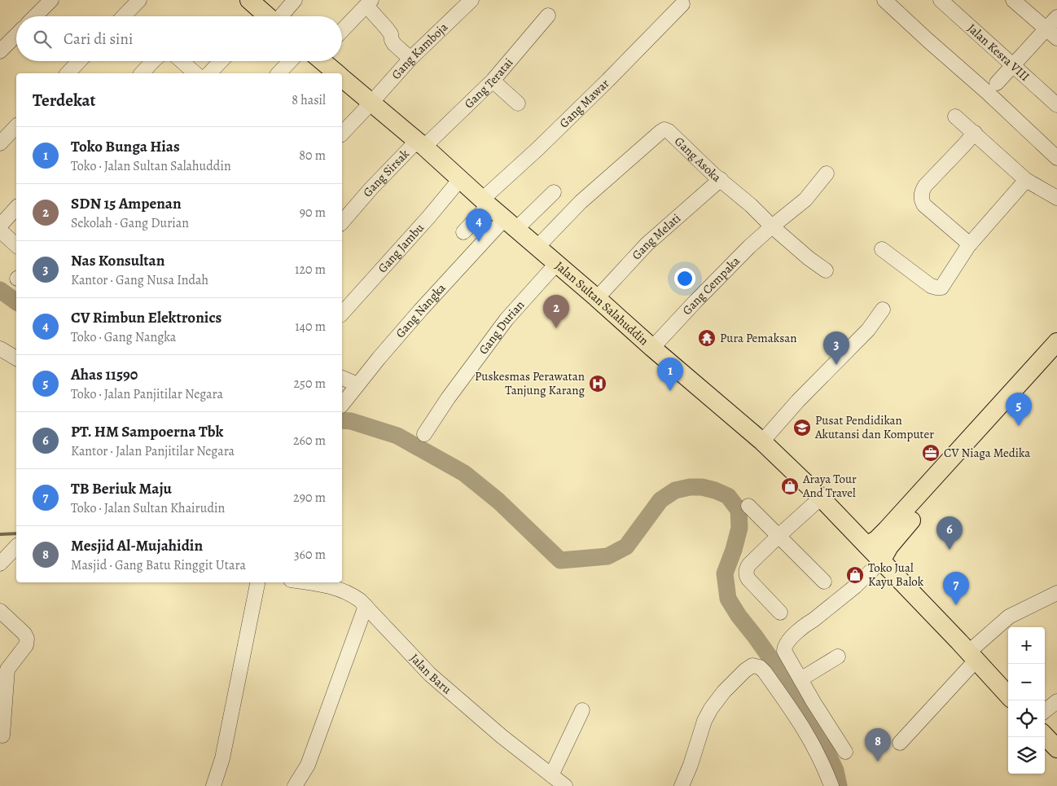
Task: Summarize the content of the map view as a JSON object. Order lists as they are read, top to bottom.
{
  "streets": {
    "main road": ["Jalan Sultan Salahuddin"],
    "street": [
      "Gang Kamboja",
      "Jalan Kesra VIII",
      "Gang Teratai",
      "Gang Mawar",
      "Gang Asoka",
      "Gang Sirsak",
      "Gang Melati",
      "Gang Jambu",
      "Gang Cempaka",
      "Gang Nangka",
      "Gang Durian",
      "Jalan Baru"
    ]
  },
  "crossings": [
    ["Gang Kamboja", "Jalan Sultan Salahuddin"],
    ["Gang Teratai", "Gang Sirsak"],
    ["Gang Teratai", "Jalan Sultan Salahuddin"],
    ["Gang Mawar", "Jalan Sultan Salahuddin"],
    ["Gang Asoka", "Gang Melati"],
    ["Gang Asoka", "Gang Cempaka"],
    ["Gang Asoka", "Jalan Sultan Salahuddin"],
    ["Gang Sirsak", "Jalan Sultan Salahuddin"],
    ["Gang Melati", "Jalan Sultan Salahuddin"],
    ["Gang Jambu", "Jalan Sultan Salahuddin"],
    ["Gang Cempaka", "Jalan Sultan Salahuddin"],
    ["Jalan Sultan Salahuddin", "Gang Nangka"],
    ["Jalan Sultan Salahuddin", "Gang Durian"]
  ],
  "places": {
    "temple": ["Pura Pemaksan"],
    "hospital": ["Puskesmas Perawatan Tanjung Karang"],
    "school or university": ["Pusat Pendidikan Akutansi dan Komputer"],
    "office": ["CV Niaga Medika"],
    "shop": ["Araya Tour And Travel", "Toko Jual Kayu Balok"]
  },
  "page": {
    "search": "Cari di sini",
    "heading": ["Terdekat", "8 hasil"],
    "list": [
      {
        "mark": "1",
        "name": "Toko Bunga Hias",
        "note": "Toko · Jalan Sultan Salahuddin",
        "value": "80 m"
      },
      {
        "mark": "2",
        "name": "SDN 15 Ampenan",
        "note": "Sekolah · Gang Durian",
        "value": "90 m"
      },
      {
        "mark": "3",
        "name": "Nas Konsultan",
        "note": "Kantor · Gang Nusa Indah",
        "value": "120 m"
      },
      {
        "mark": "4",
        "name": "CV Rimbun Elektronics",
        "note": "Toko · Gang Nangka",
        "value": "140 m"
      },
      {
        "mark": "5",
        "name": "Ahas 11590",
        "note": "Toko · Jalan Panjitilar Negara",
        "value": "250 m"
      },
      {
        "mark": "6",
        "name": "PT. HM Sampoerna Tbk",
        "note": "Kantor · Jalan Panjitilar Negara",
        "value": "260 m"
      },
      {
        "mark": "7",
        "name": "TB Beriuk Maju",
        "note": "Toko · Jalan Sultan Khairudin",
        "value": "290 m"
      },
      {
        "mark": "8",
        "name": "Mesjid Al-Mujahidin",
        "note": "Masjid · Gang Batu Ringgit Utara",
        "value": "360 m"
      }
    ],
    "pins": [
      "4",
      "2",
      "3",
      "1",
      "5",
      "6",
      "7",
      "8"
    ],
    "map_buttons": ["+", "−"]
  }
}
